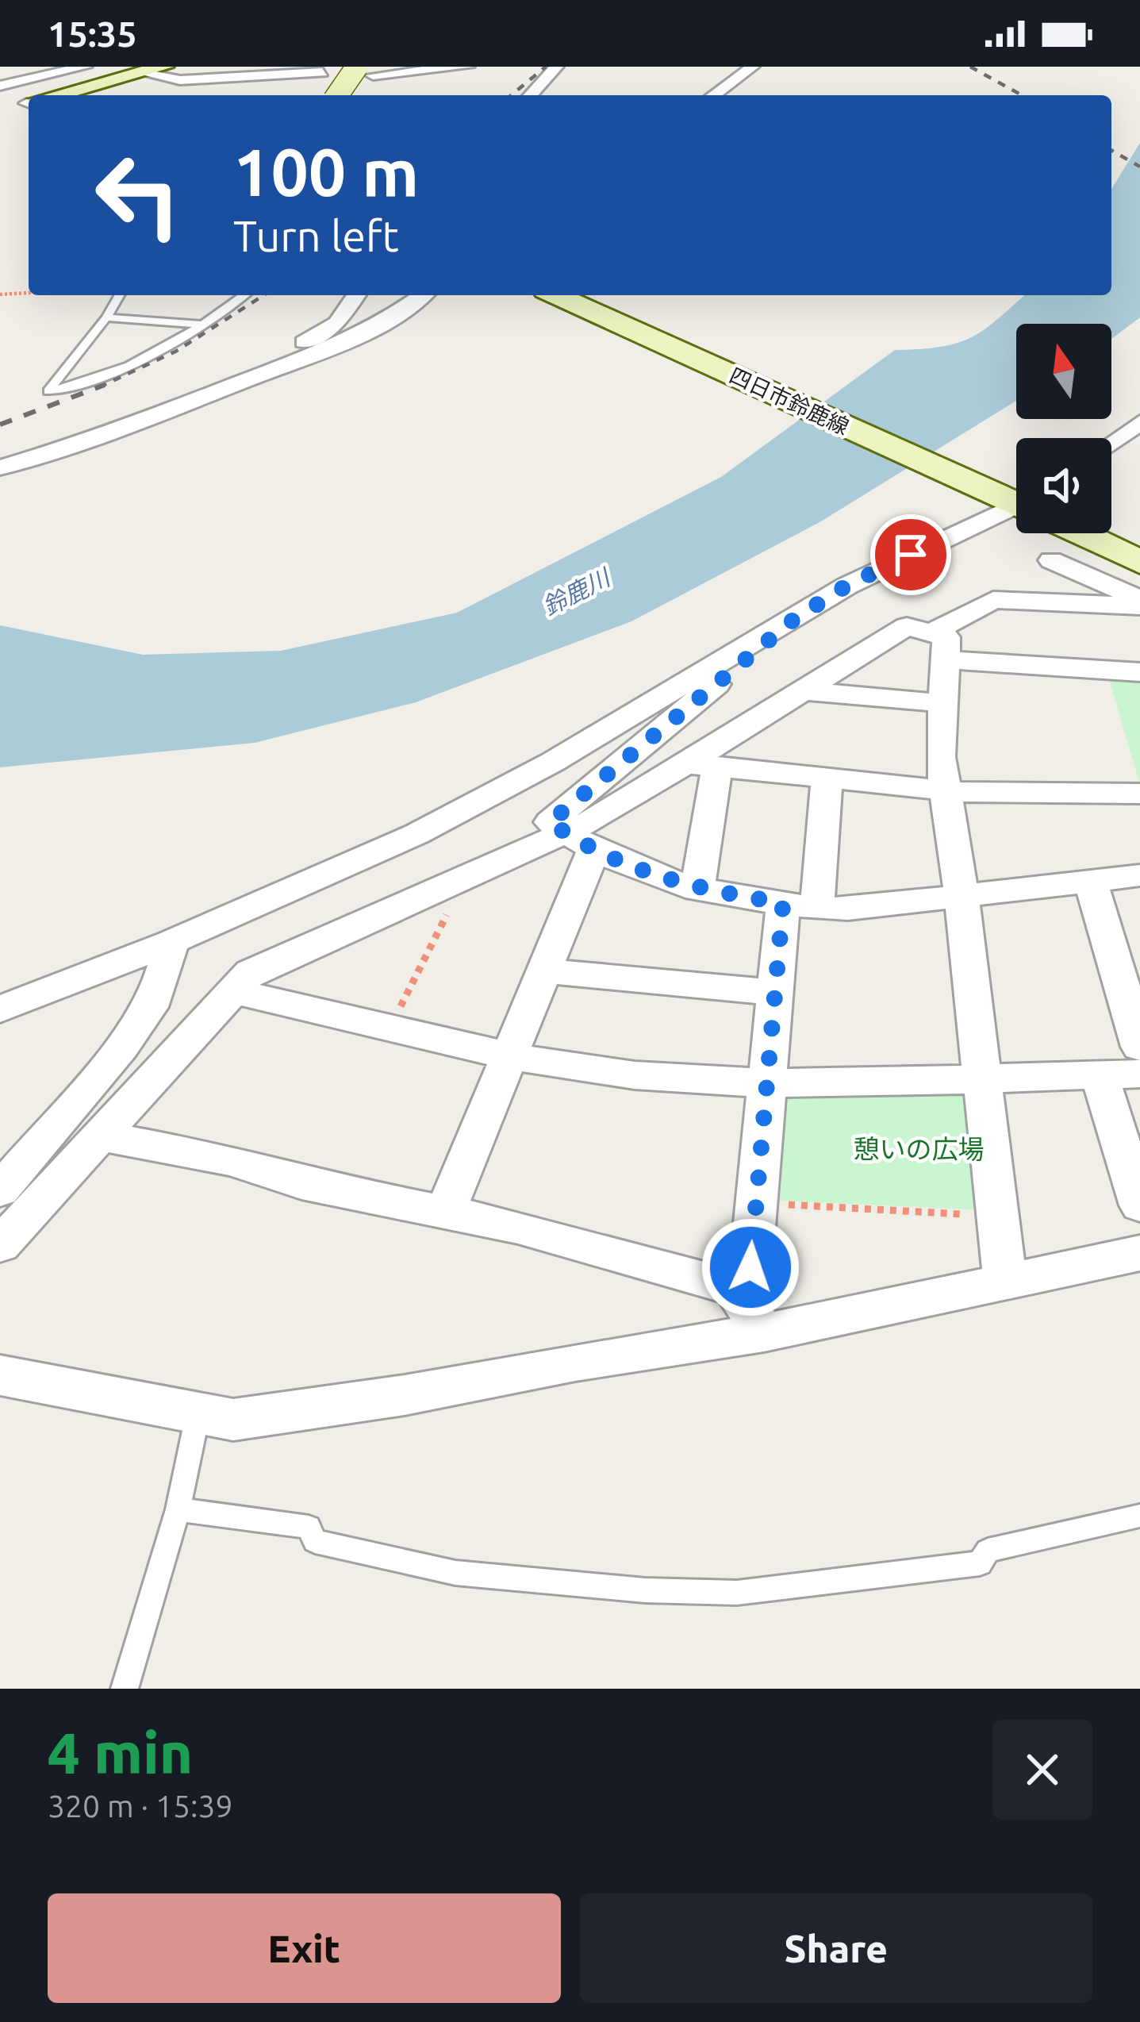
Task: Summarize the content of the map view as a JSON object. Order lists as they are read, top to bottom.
{
  "streets": {
    "main road": ["四日市鈴鹿線"]
  },
  "water": ["鈴鹿川"],
  "parks": ["憩いの広場"],
  "north": "top",
  "page": {
    "status": "15:35",
    "turn": ["100 m", "Turn left"],
    "heading": ["4 min", "320 m · 15:39"],
    "buttons": ["Exit", "Share"]
  }
}
